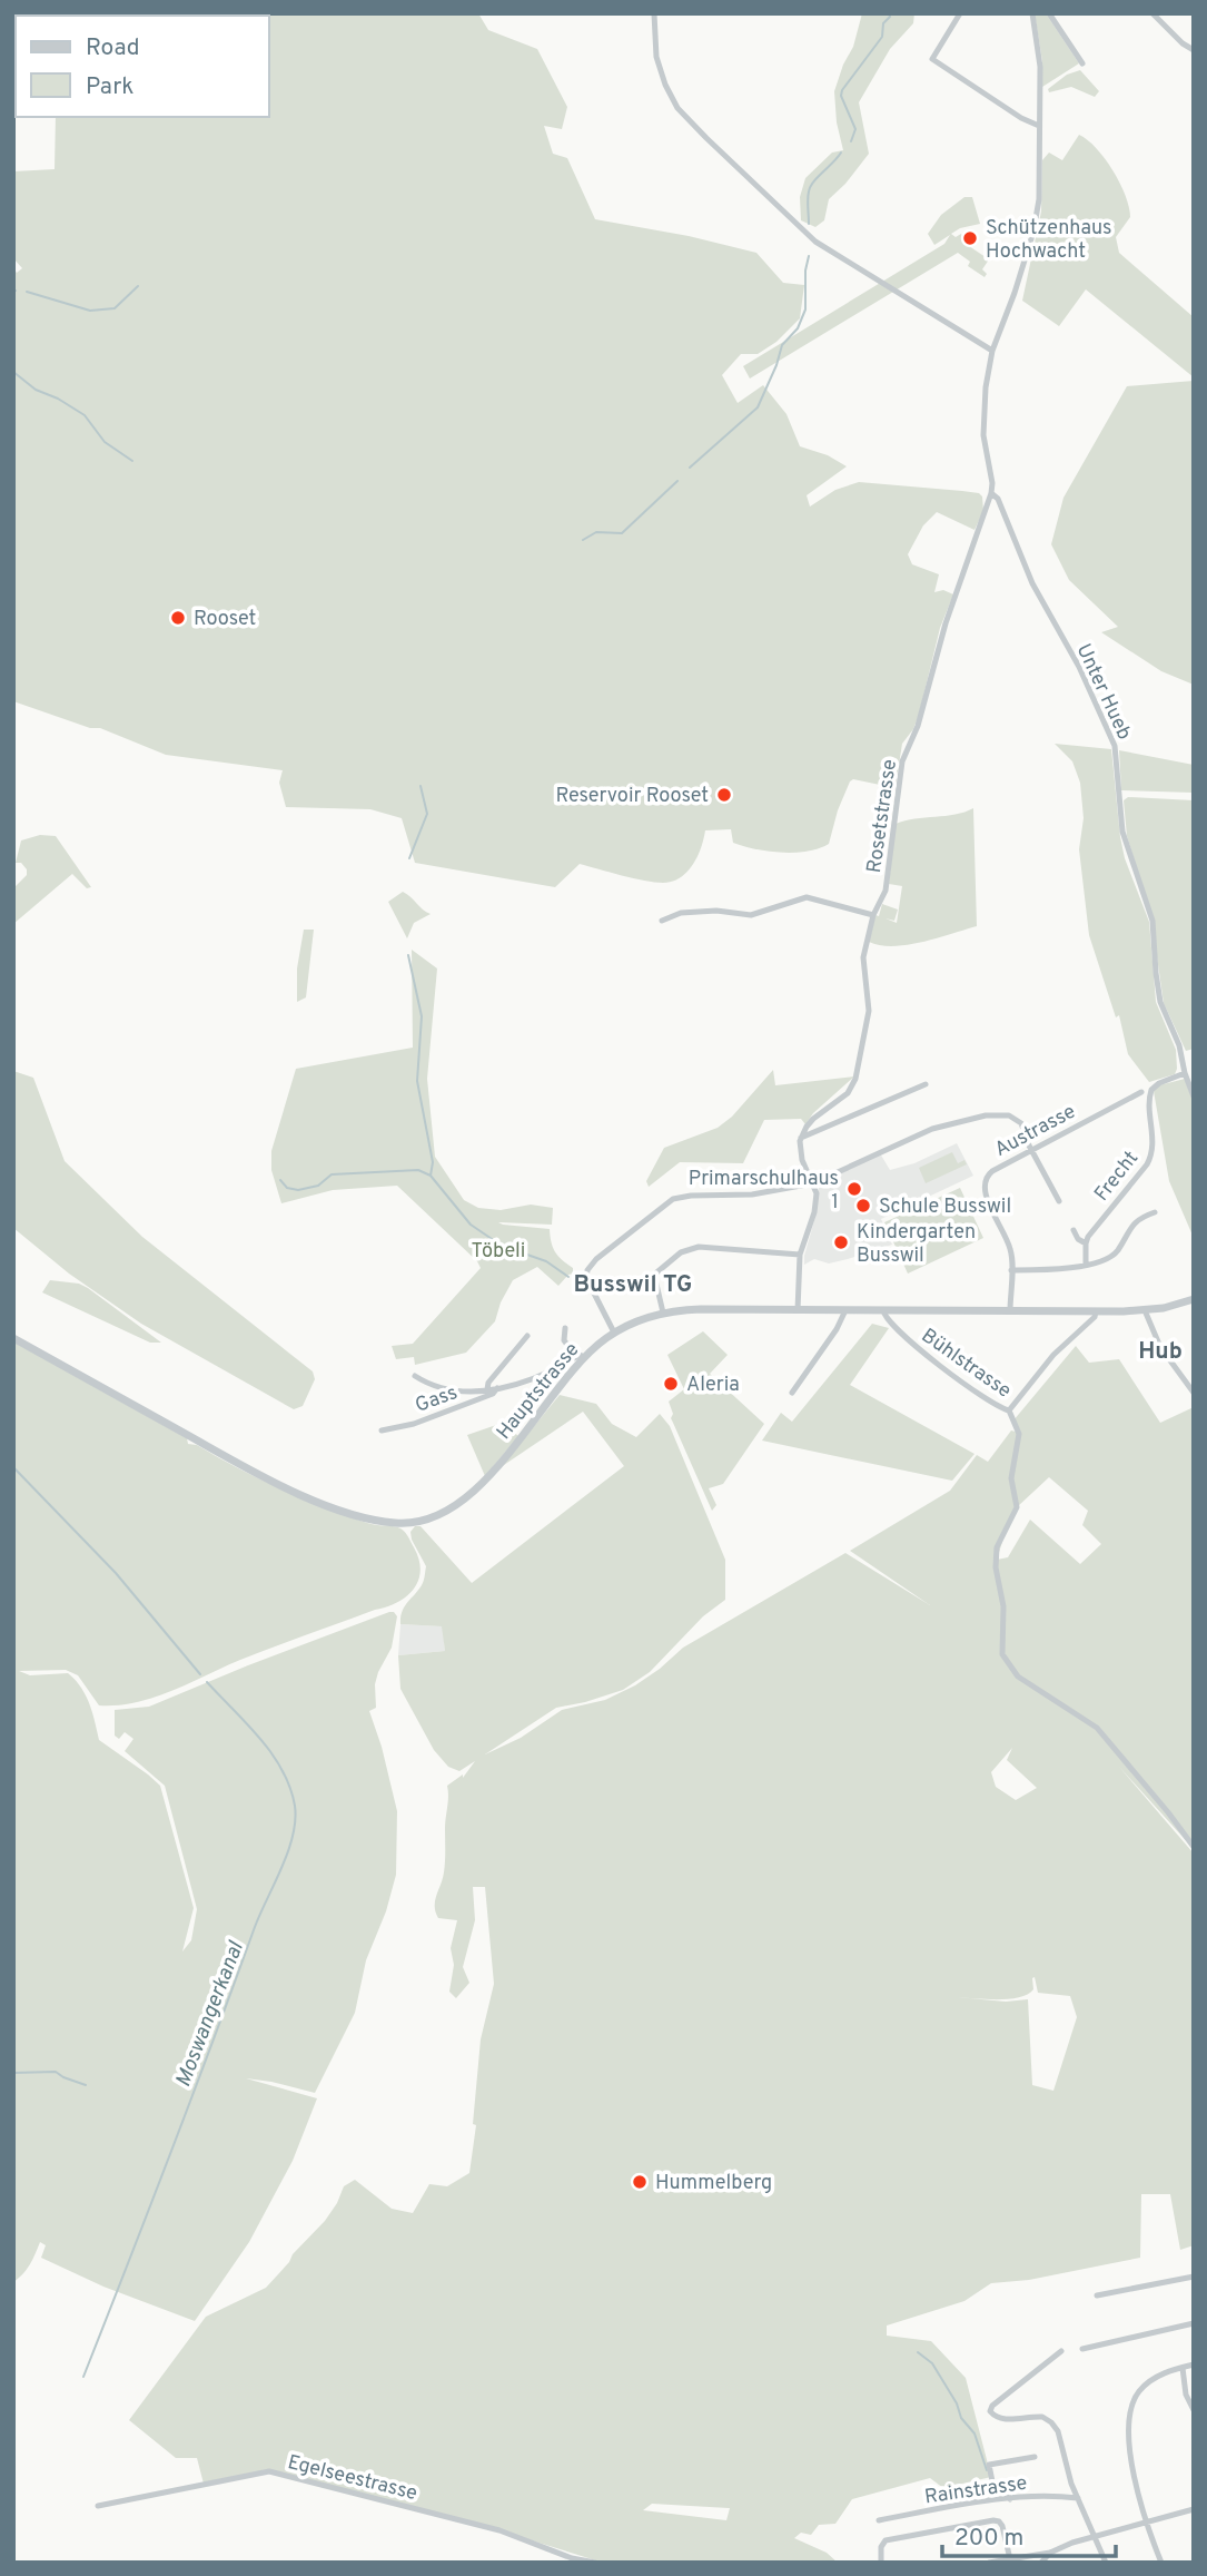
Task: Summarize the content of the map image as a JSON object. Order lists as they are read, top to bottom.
{
  "streets": {
    "street": [
      "Unter Hueb",
      "Rosetstrasse",
      "Austrasse",
      "Frecht",
      "Bühlstrasse",
      "Hauptstrasse",
      "Gass",
      "Egelseestrasse",
      "Rainstrasse"
    ]
  },
  "crossings": [
    ["Unter Hueb", "Rosetstrasse"],
    ["Unter Hueb", "Frecht"],
    ["Austrasse", "Hauptstrasse"],
    ["Bühlstrasse", "Hauptstrasse"]
  ],
  "districts": ["Busswil TG", "Hub"],
  "water": ["Moswangerkanal"],
  "parks": ["Töbeli"],
  "places": [
    "Schützenhaus Hochwacht",
    "Rooset",
    "Reservoir Rooset",
    "Primarschulhaus 1",
    "Schule Busswil",
    "Kindergarten Busswil",
    "Aleria",
    "Hummelberg"
  ],
  "legend": ["Road", "Park"],
  "scale_bar": "200 m"
}
